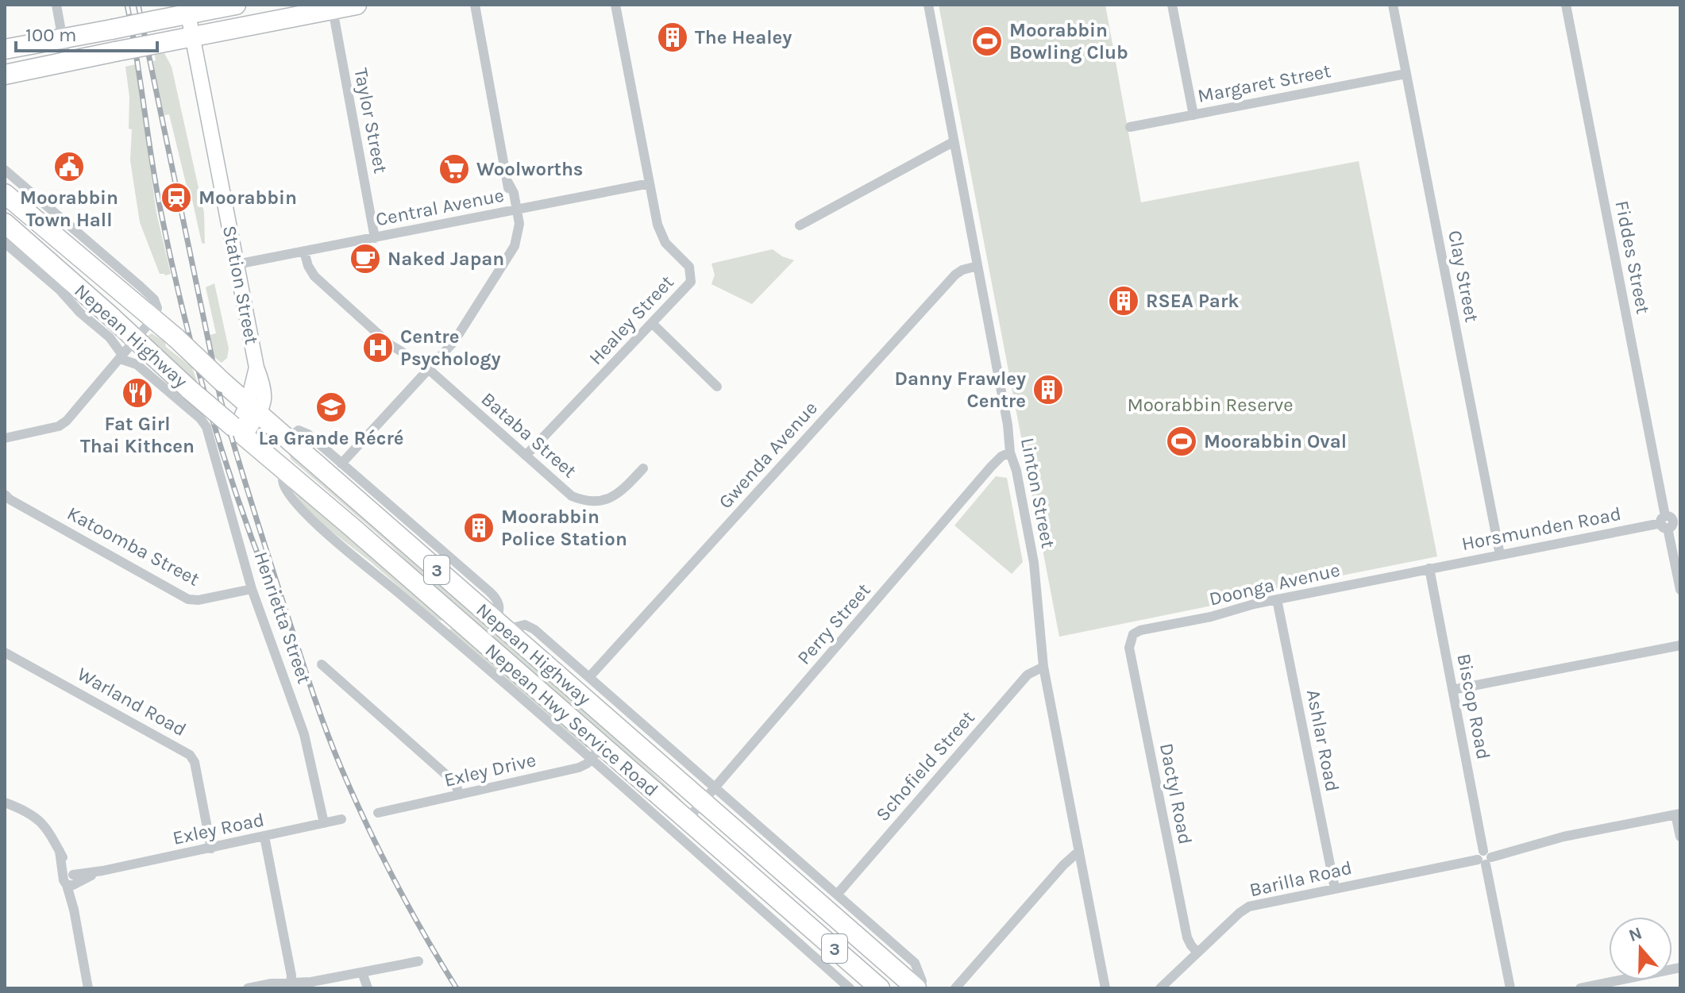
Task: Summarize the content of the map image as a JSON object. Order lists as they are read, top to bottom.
{
  "streets": {
    "highway": ["Nepean Highway", "3"],
    "main road": ["Station Street"],
    "street": [
      "Margaret Street",
      "Taylor Street",
      "Central Avenue",
      "Fiddes Street",
      "Clay Street",
      "Healey Street",
      "Bataba Street",
      "Gwenda Avenue",
      "Linton Street",
      "Horsmunden Road",
      "Katoomba Street",
      "Doonga Avenue",
      "Henrietta Street",
      "Perry Street",
      "Warland Road",
      "Biscop Road",
      "Nepean Hwy Service Road",
      "Ashlar Road",
      "Schofield Street",
      "Exley Drive",
      "Dactyl Road",
      "Exley Road",
      "Barilla Road"
    ]
  },
  "crossings": [
    ["Margaret Street", "Clay Street"],
    ["Taylor Street", "Central Avenue"],
    ["Central Avenue", "Station Street"],
    ["Central Avenue", "Healey Street"],
    ["Central Avenue", "Bataba Street"],
    ["Fiddes Street", "Horsmunden Road"],
    ["Clay Street", "Horsmunden Road"],
    ["Station Street", "Nepean Highway"],
    ["Healey Street", "Bataba Street"],
    ["Nepean Highway", "Henrietta Street"],
    ["Nepean Highway", "Perry Street"],
    ["Nepean Highway", "Nepean Hwy Service Road"],
    ["Nepean Highway", "Exley Drive"],
    ["Gwenda Avenue", "Linton Street"],
    ["Gwenda Avenue", "Nepean Hwy Service Road"],
    ["Linton Street", "Perry Street"],
    ["Linton Street", "Schofield Street"],
    ["Horsmunden Road", "Doonga Avenue"],
    ["Horsmunden Road", "Biscop Road"],
    ["Katoomba Street", "Henrietta Street"],
    ["Doonga Avenue", "Biscop Road"],
    ["Doonga Avenue", "Ashlar Road"],
    ["Doonga Avenue", "Dactyl Road"],
    ["Henrietta Street", "Exley Road"],
    ["Perry Street", "Nepean Hwy Service Road"],
    ["Warland Road", "Exley Road"],
    ["Biscop Road", "Barilla Road"],
    ["Nepean Hwy Service Road", "Schofield Street"],
    ["Nepean Hwy Service Road", "Exley Drive"],
    ["Ashlar Road", "Barilla Road"],
    ["Dactyl Road", "Barilla Road"]
  ],
  "parks": ["Moorabbin Reserve"],
  "places": {
    "building": [
      "The Healey",
      "RSEA Park",
      "Danny Frawley Centre",
      "Moorabbin Police Station"
    ],
    "sports": ["Moorabbin Bowling Club", "Moorabbin Oval"],
    "public building": ["Moorabbin Town Hall"],
    "supermarket": ["Woolworths"],
    "station": ["Moorabbin"],
    "cafe": ["Naked Japan"],
    "hospital": ["Centre Psychology"],
    "restaurant": ["Fat Girl Thai Kithcen"],
    "school or university": ["La Grande Récré"]
  },
  "scale_bar": "100 m",
  "north": "top"
}
